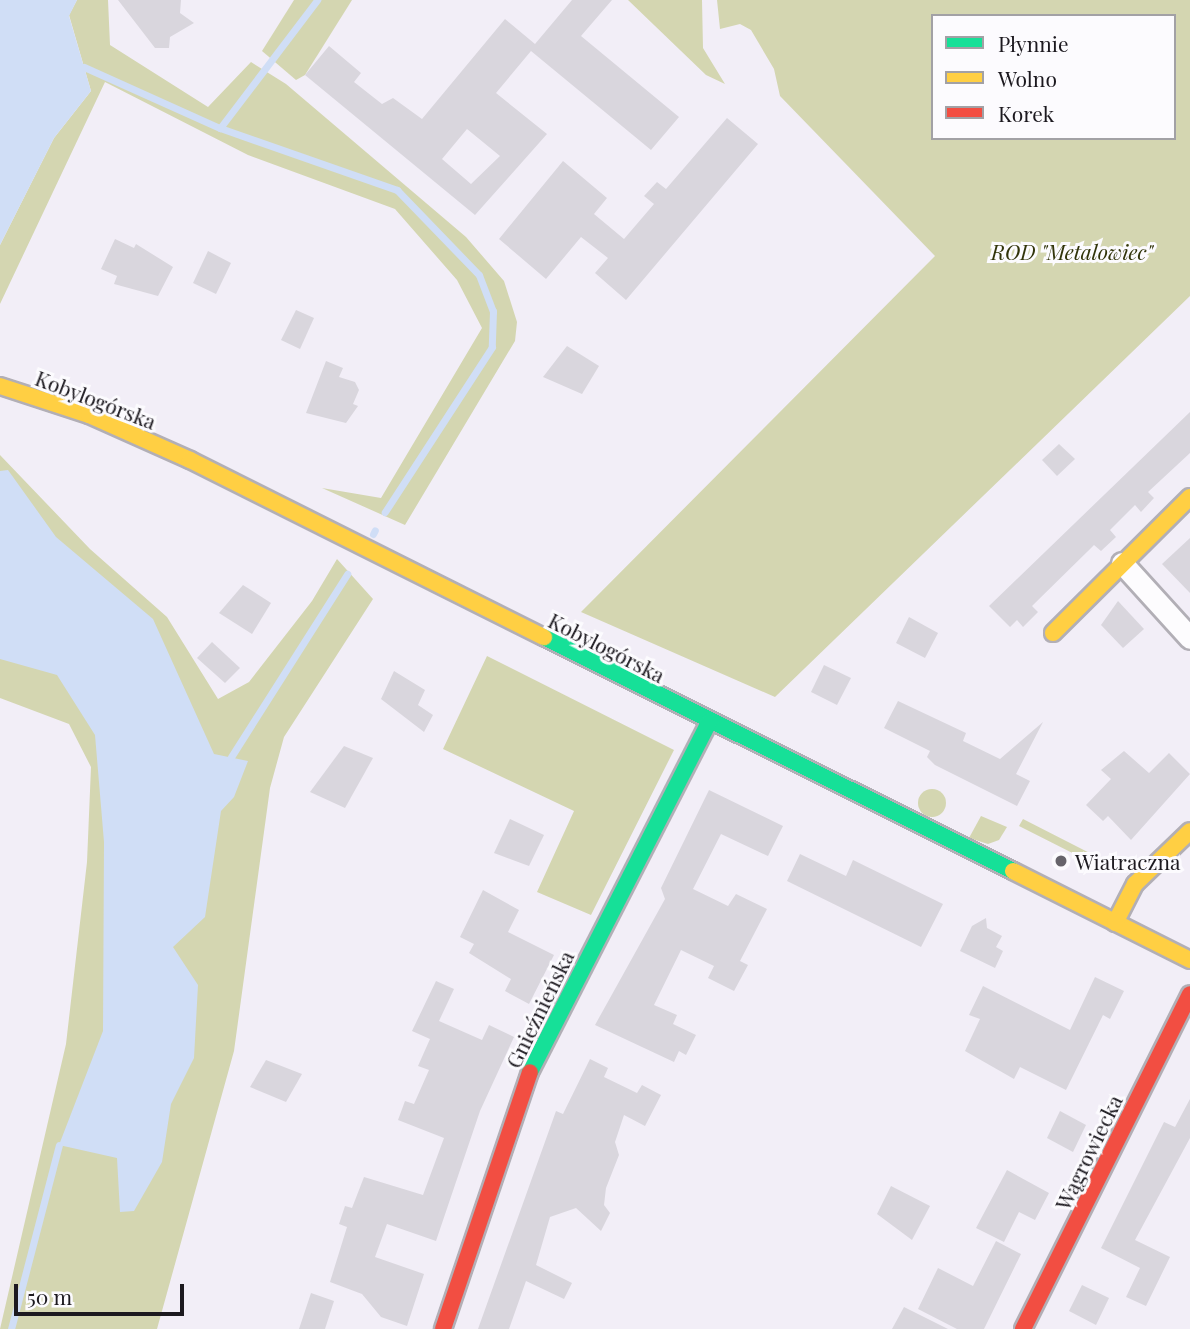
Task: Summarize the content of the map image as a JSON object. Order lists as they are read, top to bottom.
{
  "streets": {
    "street": ["Kobylogórska", "Gnieźnieńska", "Wągrowiecka"]
  },
  "crossings": [
    ["Kobylogórska", "Gnieźnieńska"]
  ],
  "parks": ["ROD \"Metalowiec\""],
  "places": ["Wiatraczna"],
  "legend": ["Płynnie", "Wolno", "Korek"],
  "scale_bar": "50 m"
}
